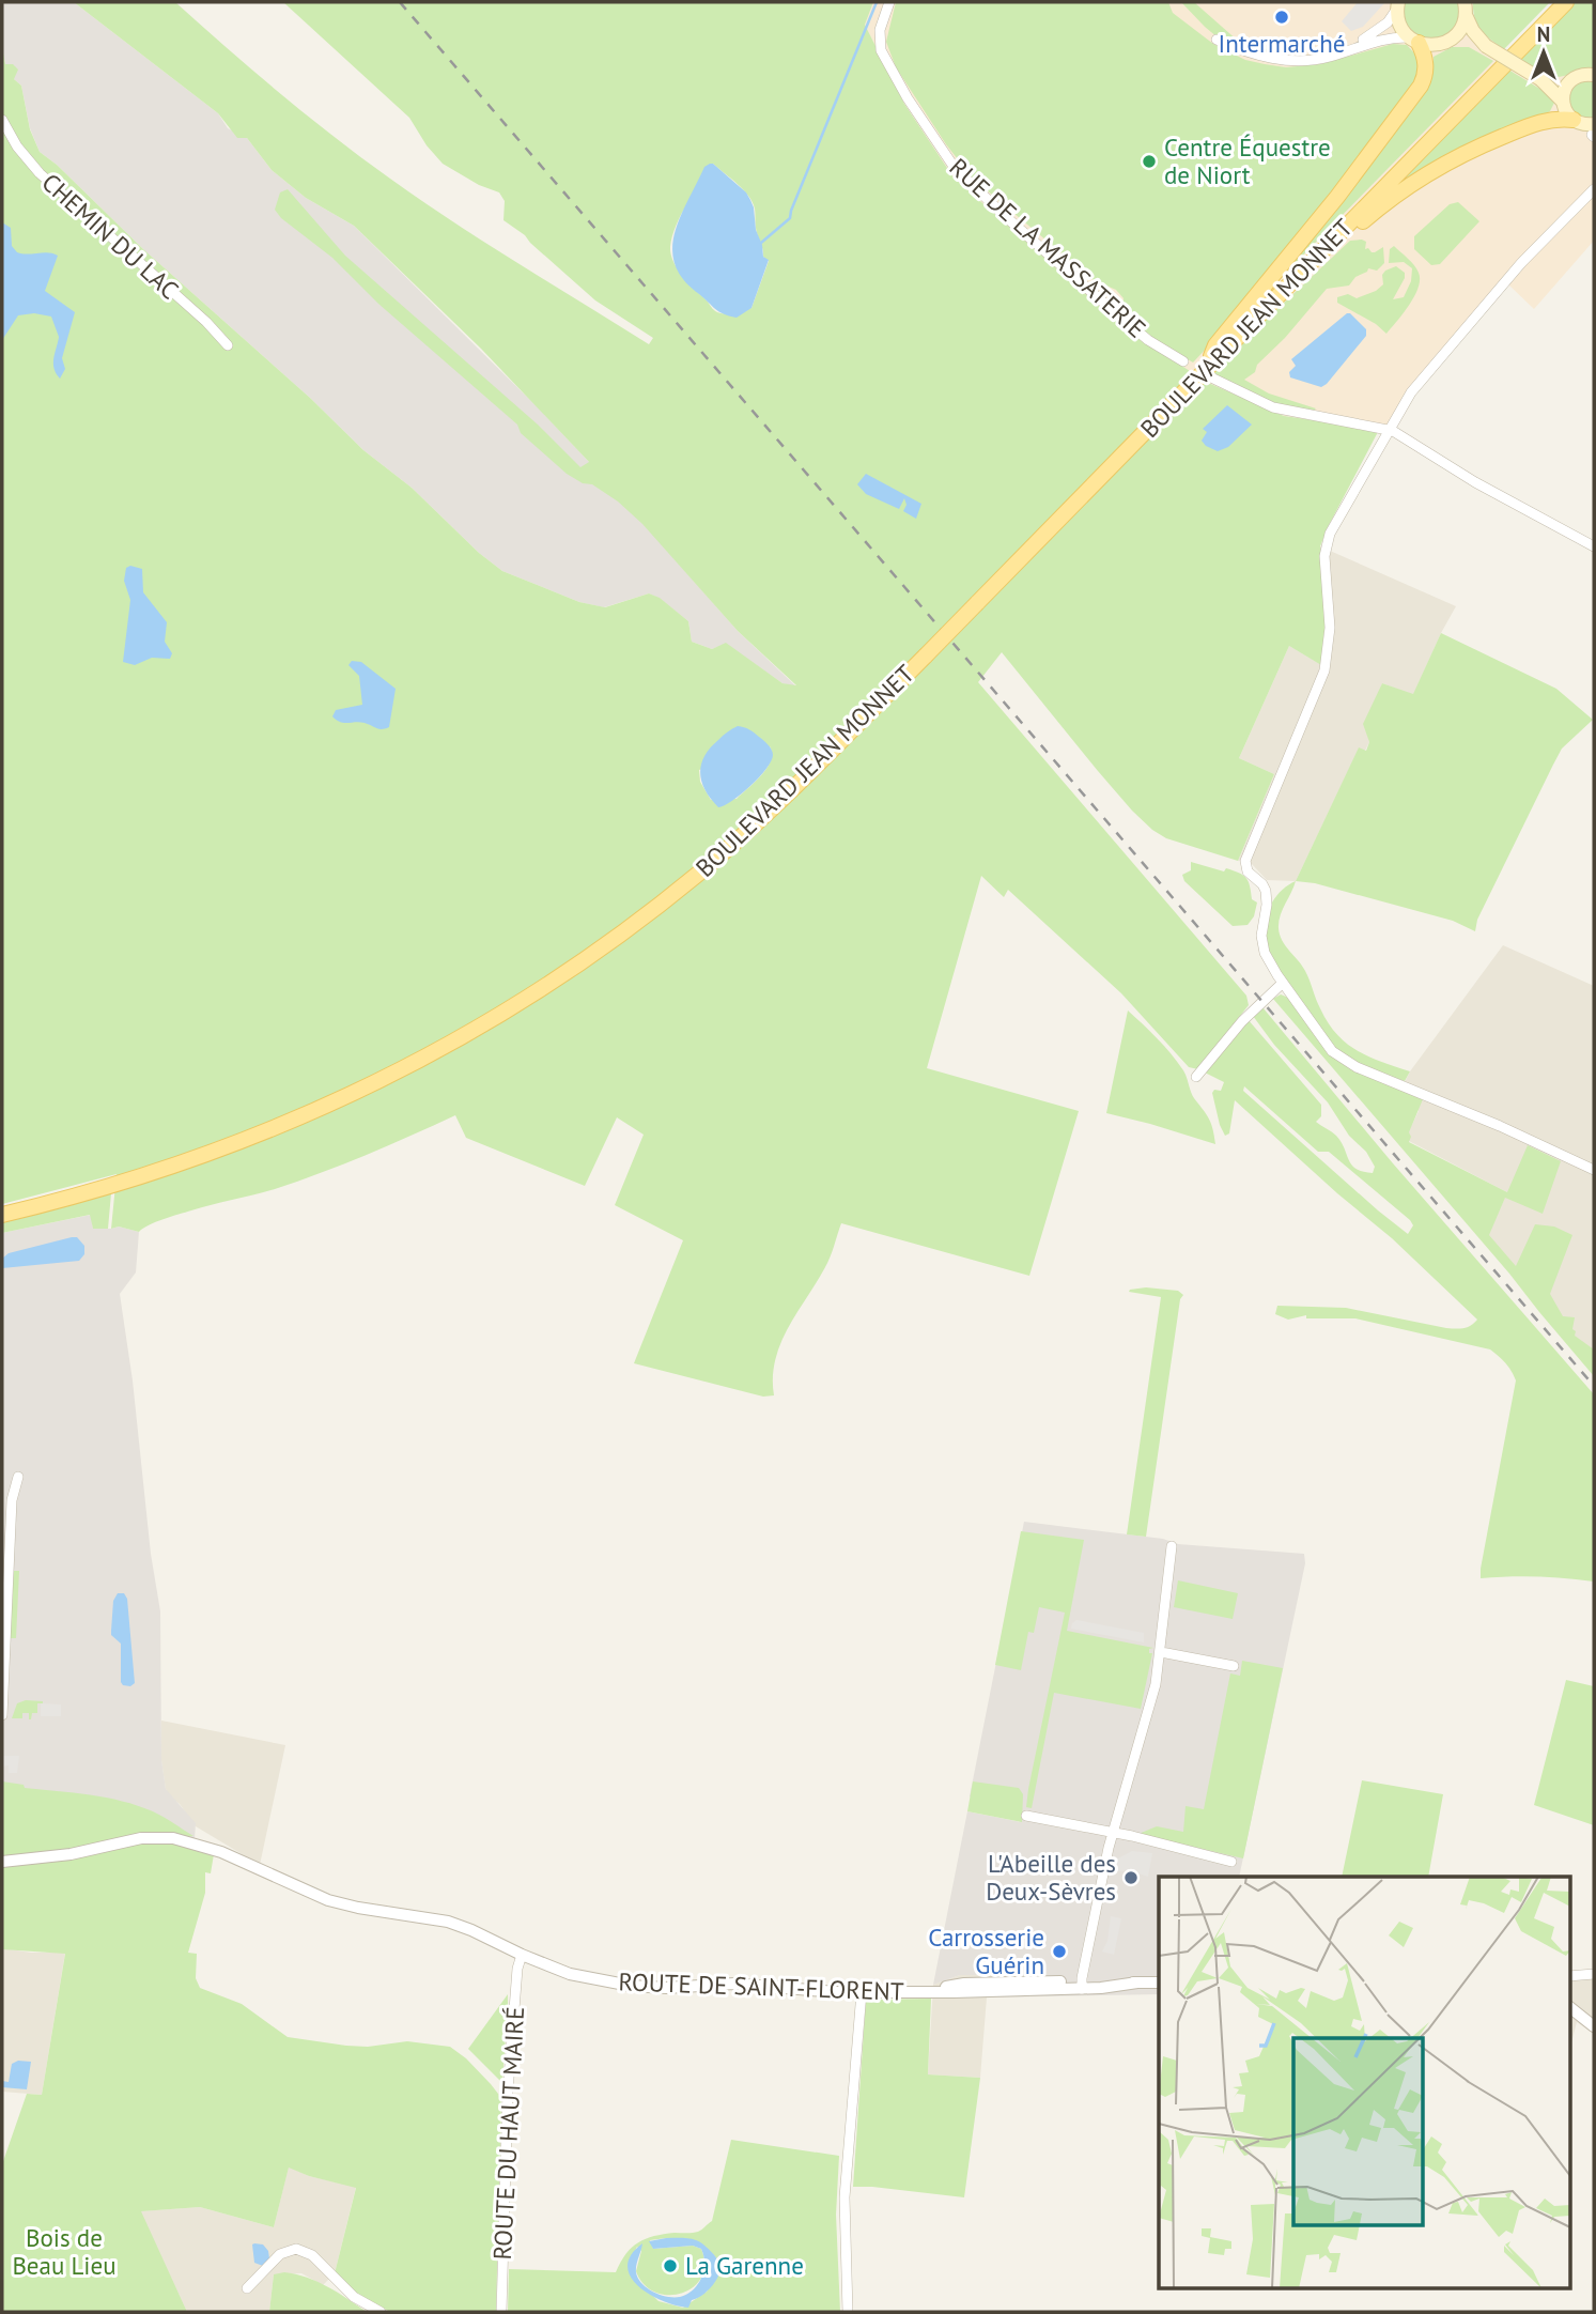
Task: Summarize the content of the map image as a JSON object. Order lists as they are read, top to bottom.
{
  "streets": {
    "main road": ["BOULEVARD JEAN MONNET"],
    "street": [
      "CHEMIN DU LAC",
      "RUE DE LA MASSATERIE",
      "ROUTE DE SAINT-FLORENT",
      "ROUTE DU HAUT MAIRÉ"
    ]
  },
  "crossings": [
    ["ROUTE DE SAINT-FLORENT", "ROUTE DU HAUT MAIRÉ"]
  ],
  "parks": ["Bois de Beau Lieu"],
  "places": [
    "Intermarché",
    "Centre Équestre de Niort",
    "L'Abeille des Deux-Sèvres",
    "Carrosserie Guérin",
    "La Garenne"
  ],
  "north": "top"
}
